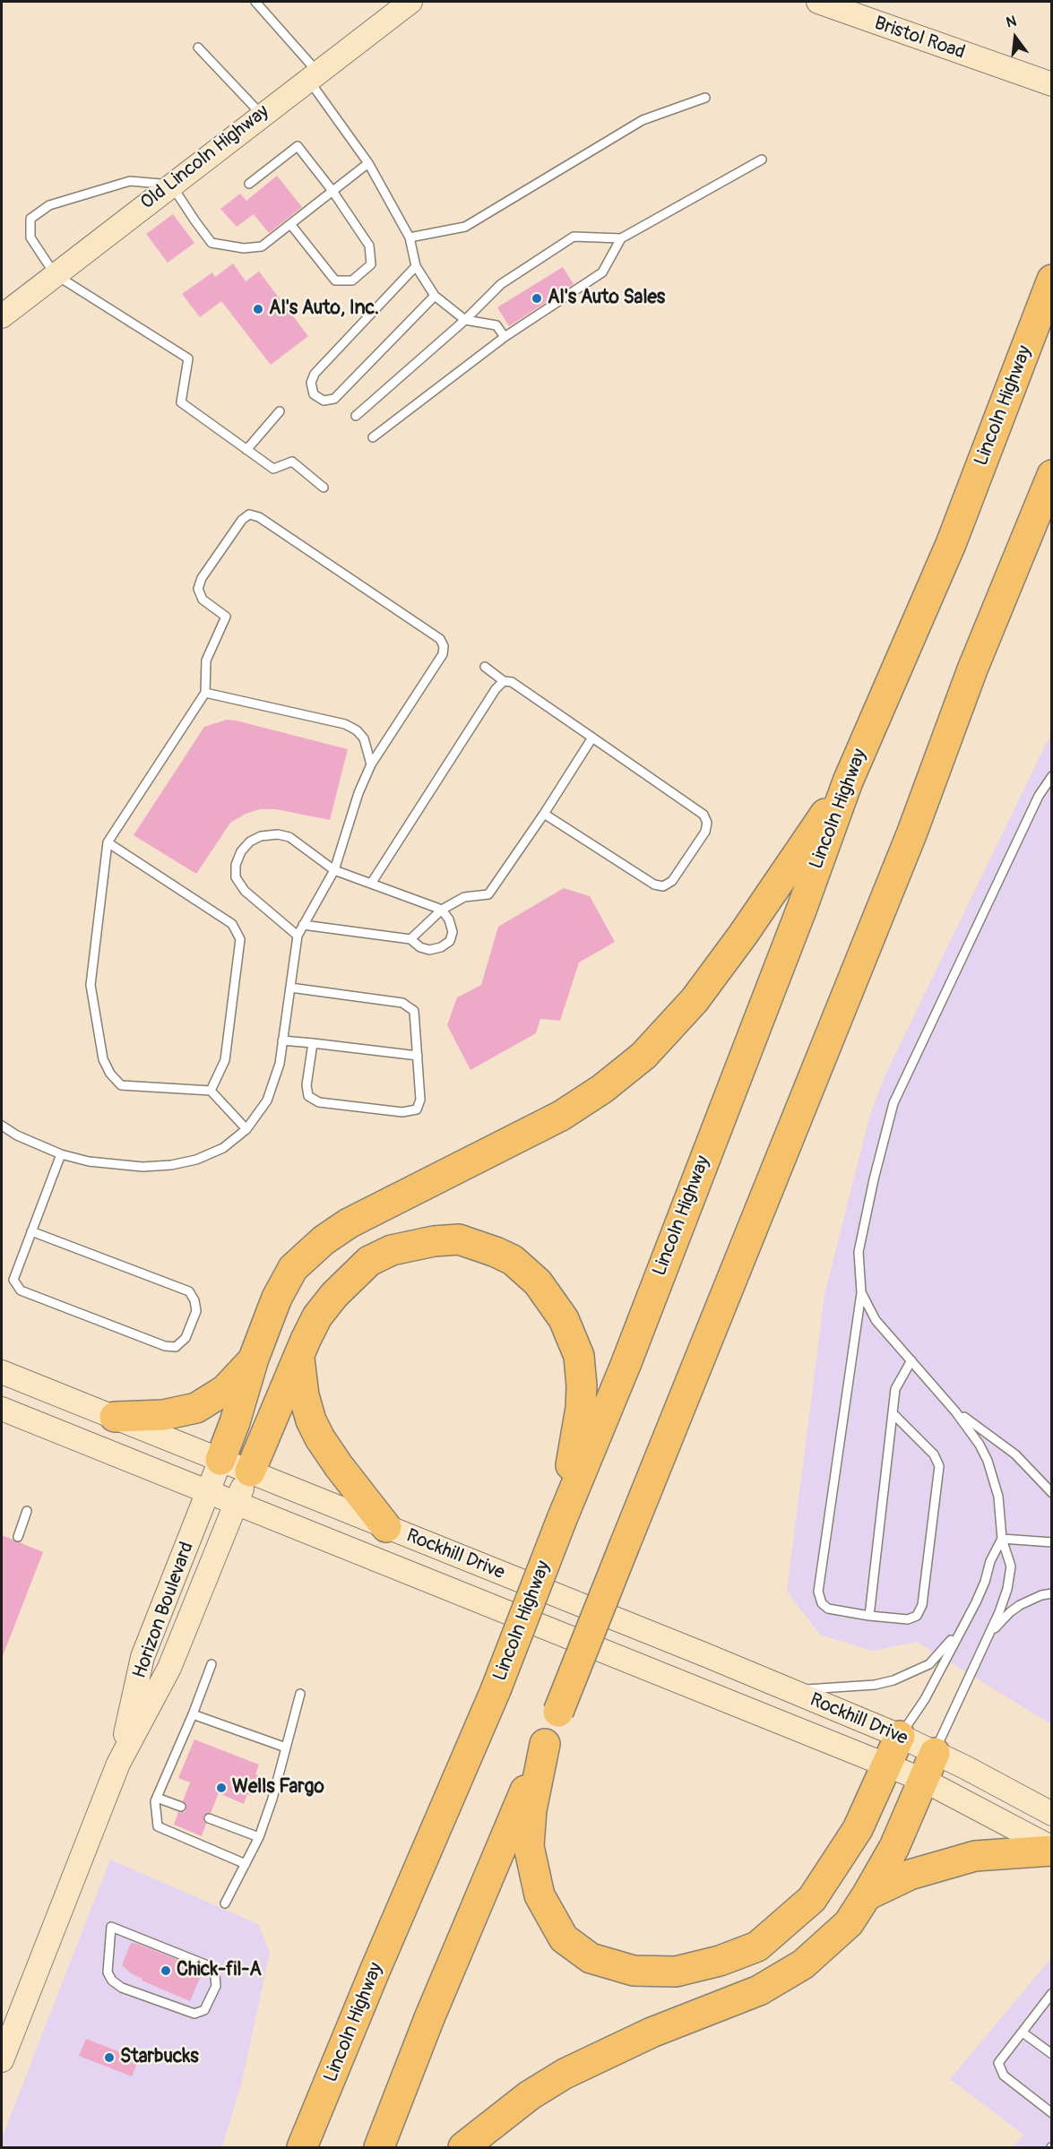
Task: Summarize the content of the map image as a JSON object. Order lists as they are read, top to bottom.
{
  "streets": {
    "highway": ["Lincoln Highway"],
    "main road": [
      "Bristol Road",
      "Old Lincoln Highway",
      "Rockhill Drive",
      "Horizon Boulevard"
    ]
  },
  "crossings": [
    ["Rockhill Drive", "Horizon Boulevard"]
  ],
  "places": [
    "Al's Auto Sales",
    "Al's Auto, Inc.",
    "Wells Fargo",
    "Chick-fil-A",
    "Starbucks"
  ],
  "north": "top"
}
